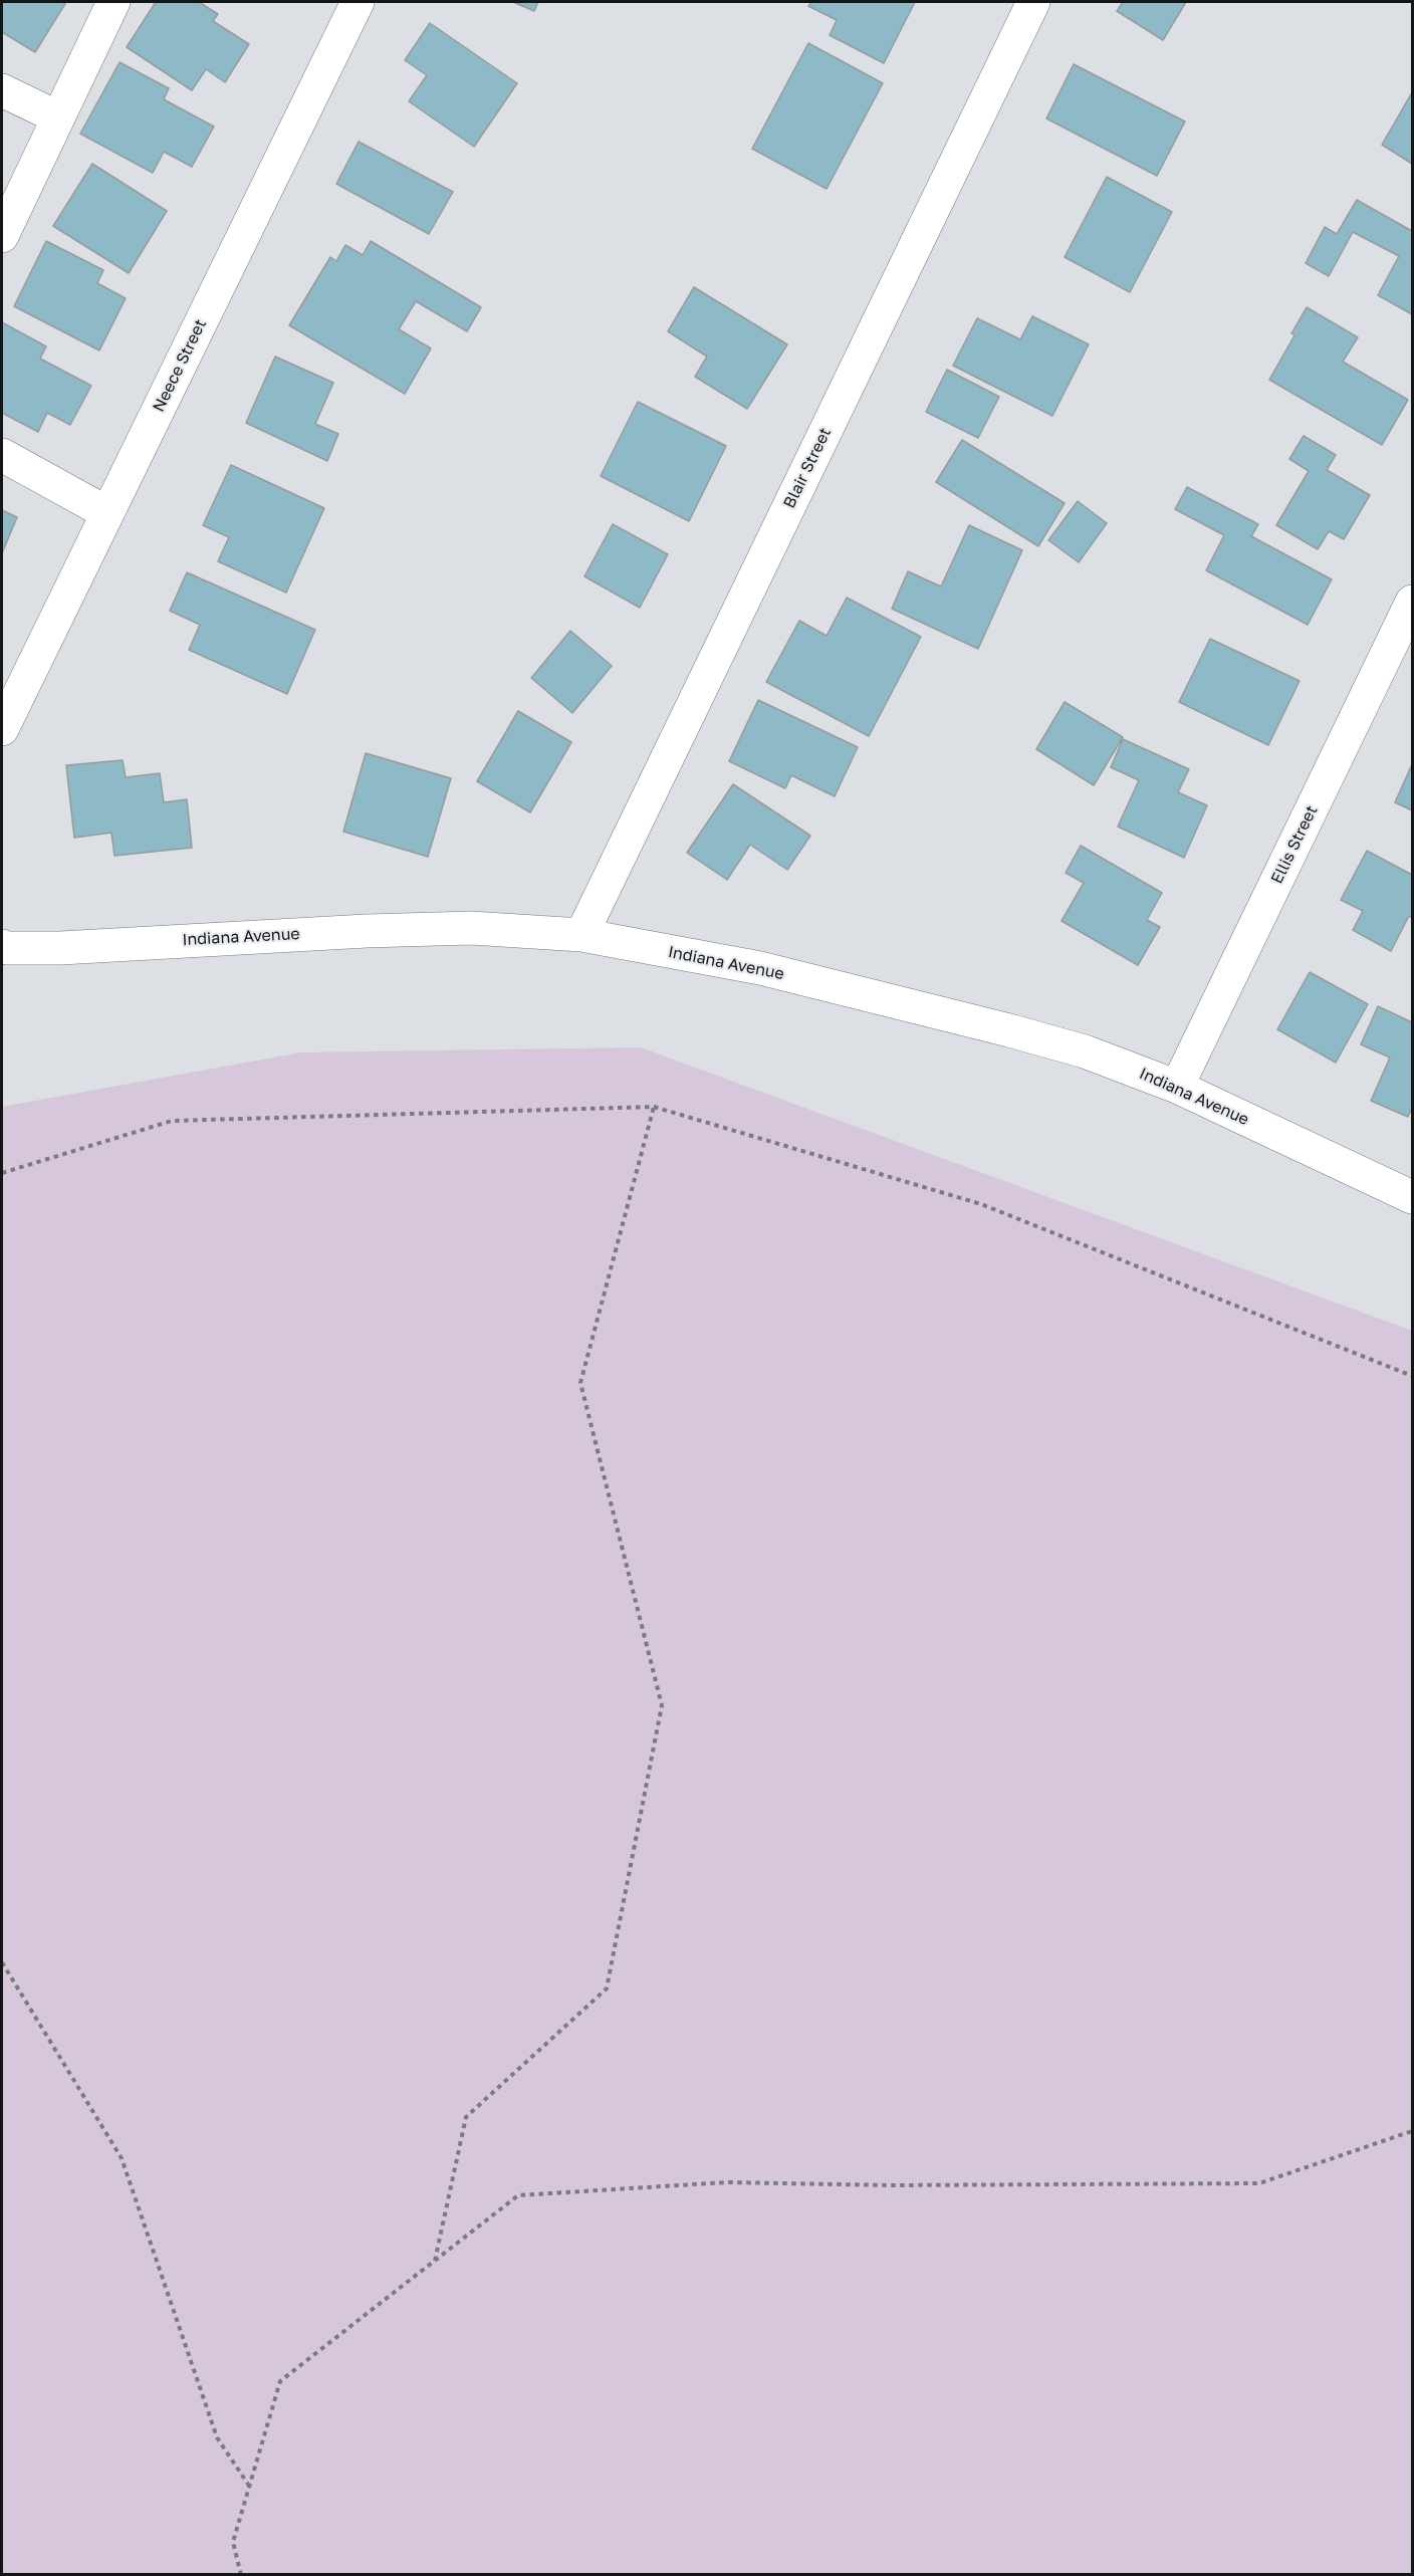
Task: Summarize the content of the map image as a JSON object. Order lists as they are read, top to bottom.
{
  "streets": {
    "street": [
      "Neece Street",
      "Blair Street",
      "Ellis Street",
      "Indiana Avenue"
    ]
  },
  "crossings": [
    ["Blair Street", "Indiana Avenue"],
    ["Ellis Street", "Indiana Avenue"]
  ]
}
